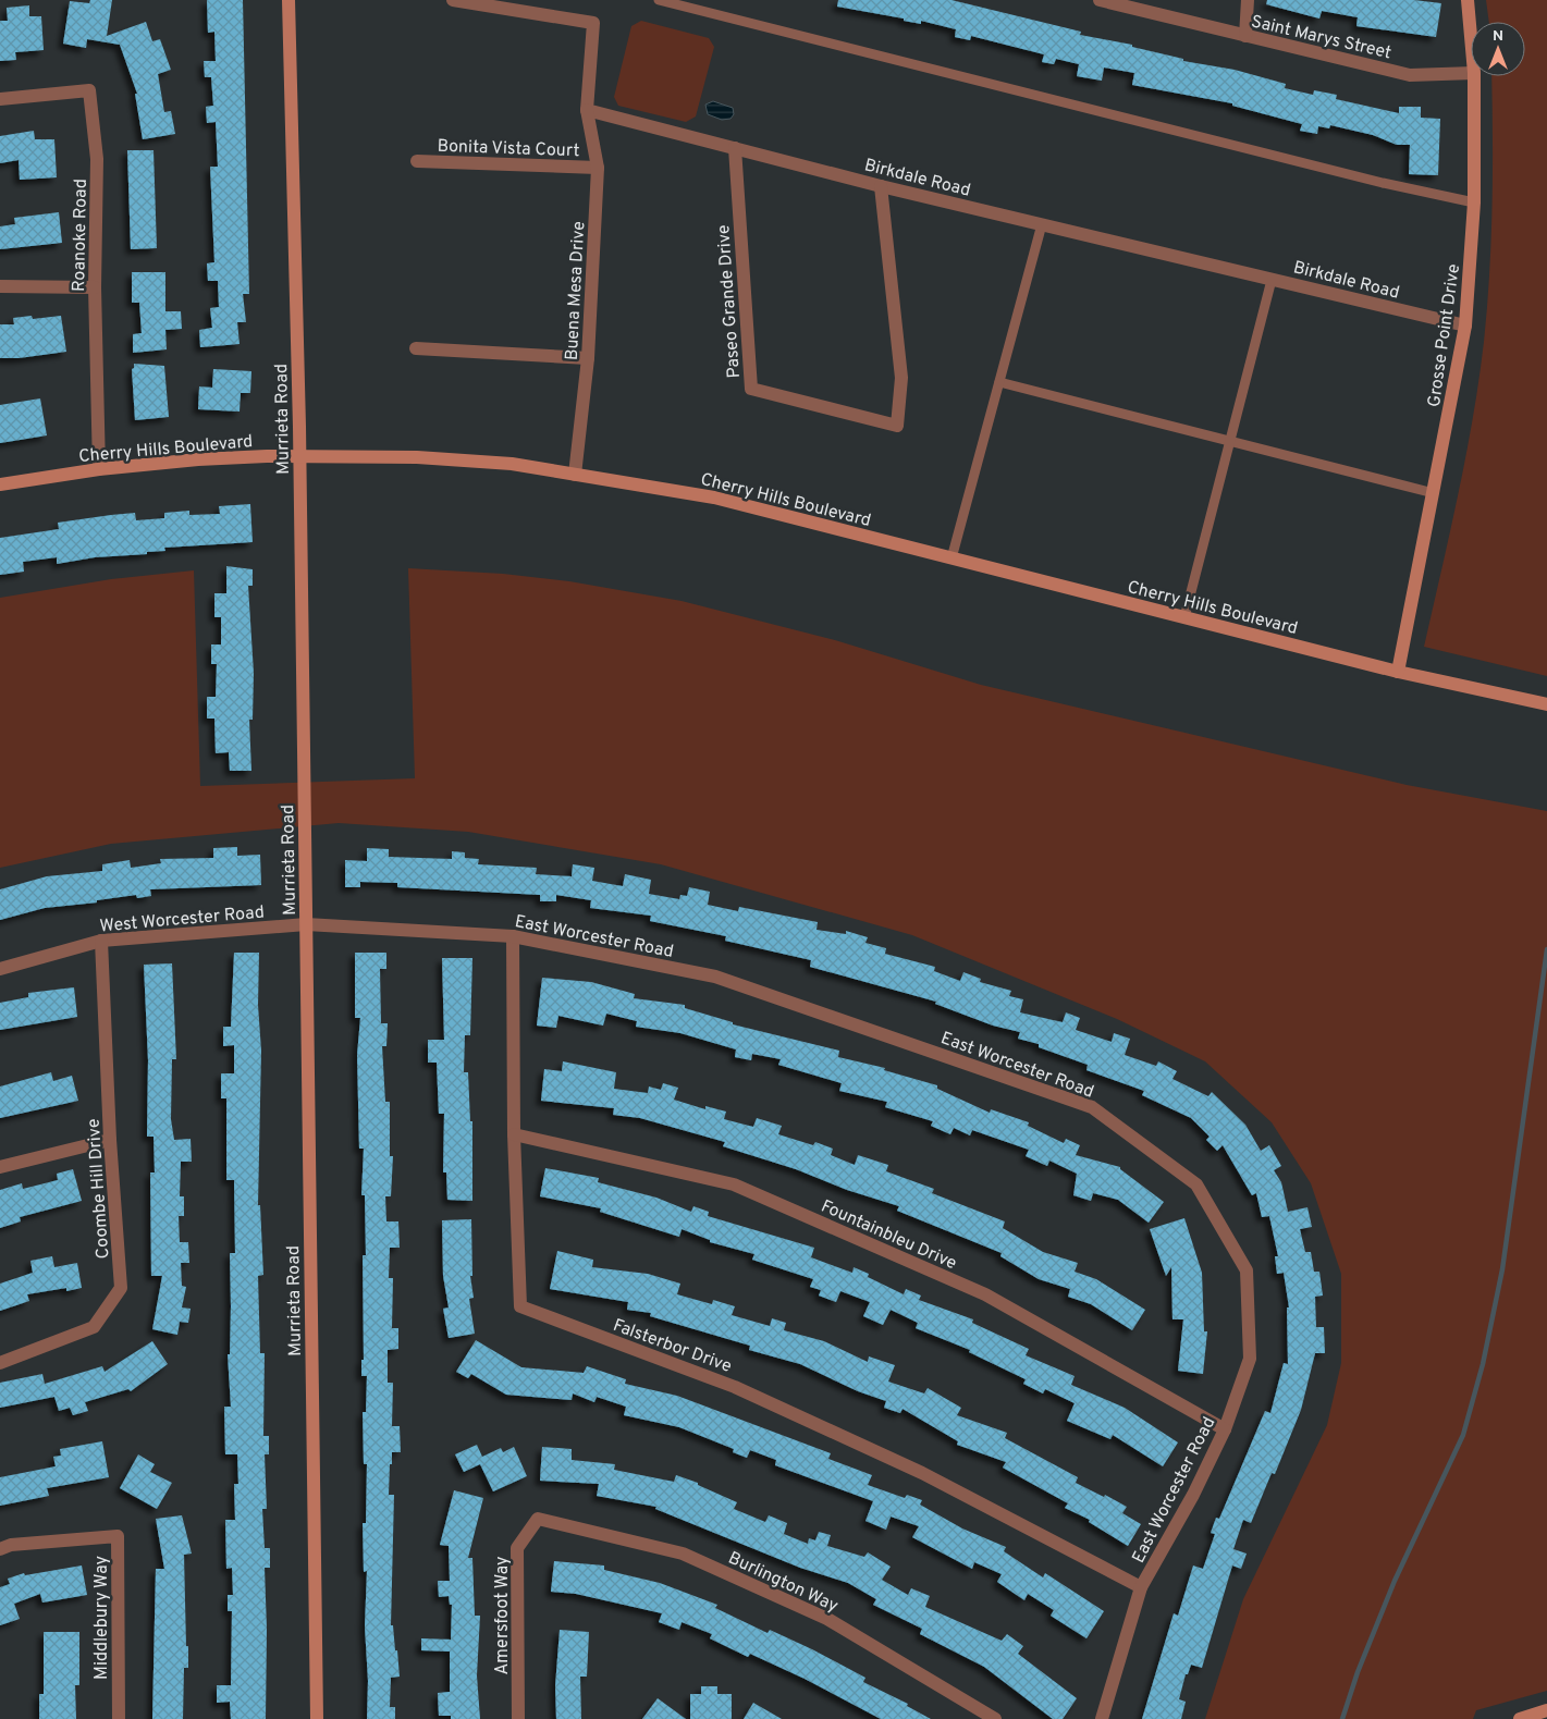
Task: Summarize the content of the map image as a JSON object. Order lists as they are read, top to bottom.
{
  "streets": {
    "street": [
      "Saint Marys Street",
      "Bonita Vista Court",
      "Birkdale Road",
      "Roanoke Road",
      "Buena Mesa Drive",
      "Paseo Grande Drive",
      "Grosse Point Drive",
      "Murrieta Road",
      "Cherry Hills Boulevard",
      "West Worcester Road",
      "East Worcester Road",
      "Coombe Hill Drive",
      "Fountainbleu Drive",
      "Falsterbor Drive",
      "Burlington Way",
      "Amersfoot Way",
      "Middlebury Way"
    ]
  },
  "crossings": [
    ["Bonita Vista Court", "Buena Mesa Drive"],
    ["Birkdale Road", "Buena Mesa Drive"],
    ["Birkdale Road", "Paseo Grande Drive"],
    ["Birkdale Road", "Grosse Point Drive"],
    ["Roanoke Road", "Cherry Hills Boulevard"],
    ["Buena Mesa Drive", "Cherry Hills Boulevard"],
    ["Grosse Point Drive", "Cherry Hills Boulevard"],
    ["Murrieta Road", "Cherry Hills Boulevard"],
    ["Murrieta Road", "West Worcester Road"],
    ["Murrieta Road", "East Worcester Road"],
    ["West Worcester Road", "East Worcester Road"],
    ["West Worcester Road", "Coombe Hill Drive"],
    ["East Worcester Road", "Fountainbleu Drive"],
    ["East Worcester Road", "Falsterbor Drive"],
    ["Fountainbleu Drive", "Falsterbor Drive"],
    ["Burlington Way", "Amersfoot Way"]
  ],
  "north": "top"
}
